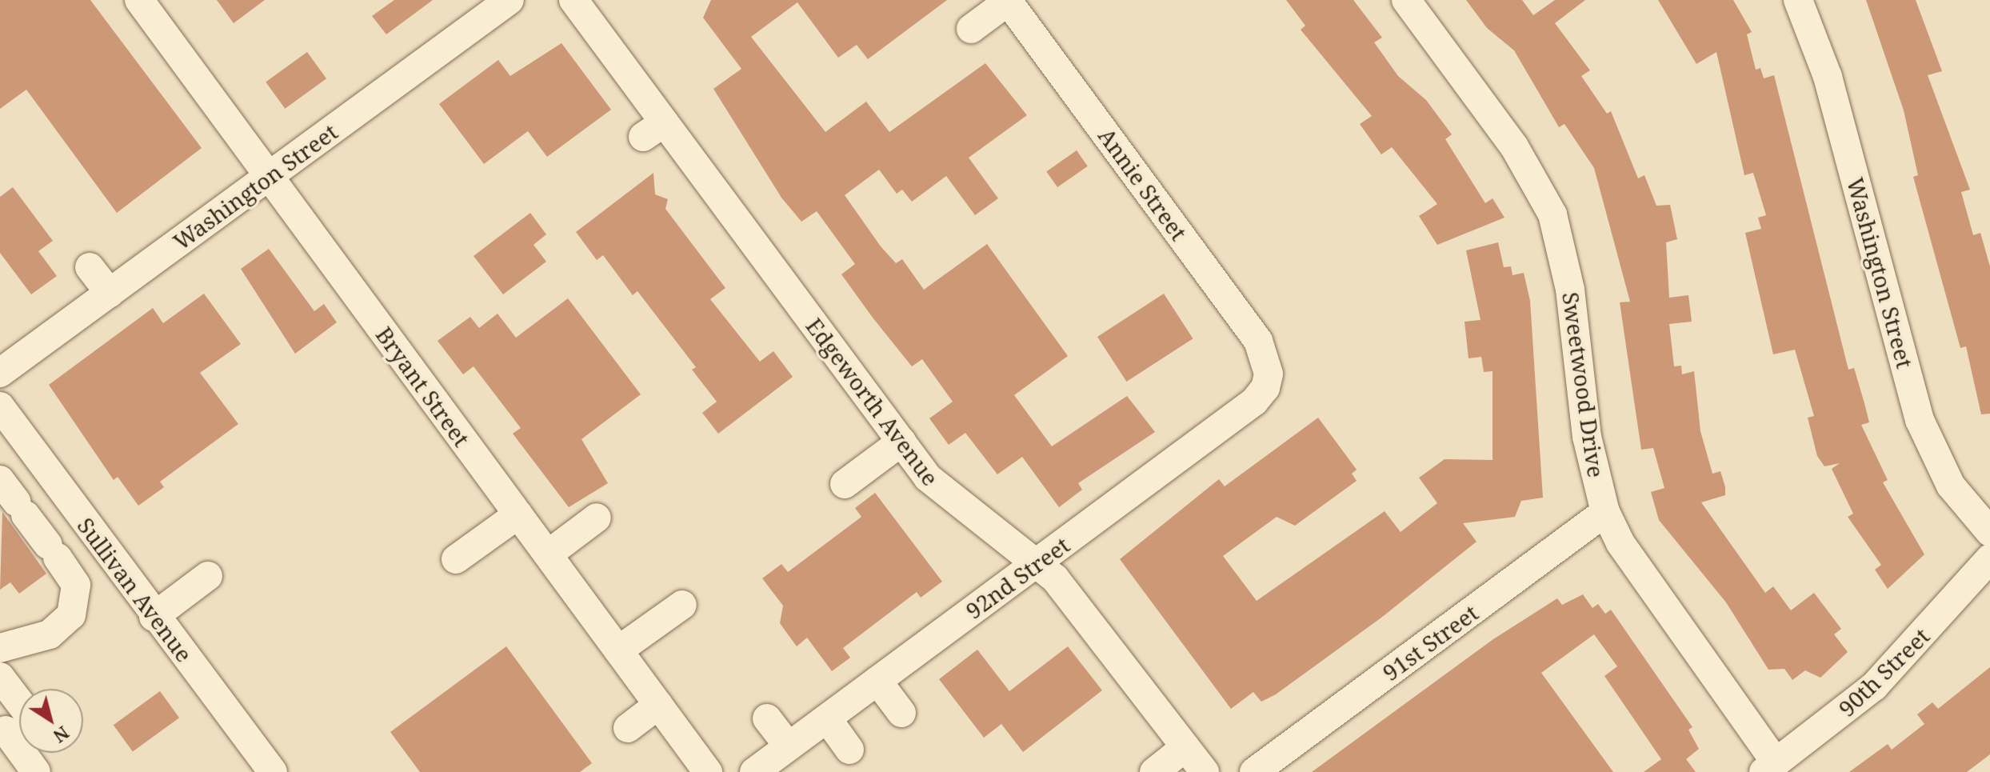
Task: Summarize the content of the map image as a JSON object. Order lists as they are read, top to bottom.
{
  "streets": {
    "street": [
      "Annie Street",
      "Washington Street",
      "Sweetwood Drive",
      "Bryant Street",
      "Edgeworth Avenue",
      "92nd Street",
      "Sullivan Avenue",
      "91st Street",
      "90th Street"
    ]
  },
  "crossings": [
    ["Annie Street", "92nd Street"],
    ["Washington Street", "Bryant Street"],
    ["Sweetwood Drive", "91st Street"],
    ["Sweetwood Drive", "90th Street"],
    ["Edgeworth Avenue", "92nd Street"]
  ],
  "north": "bottom right"
}
